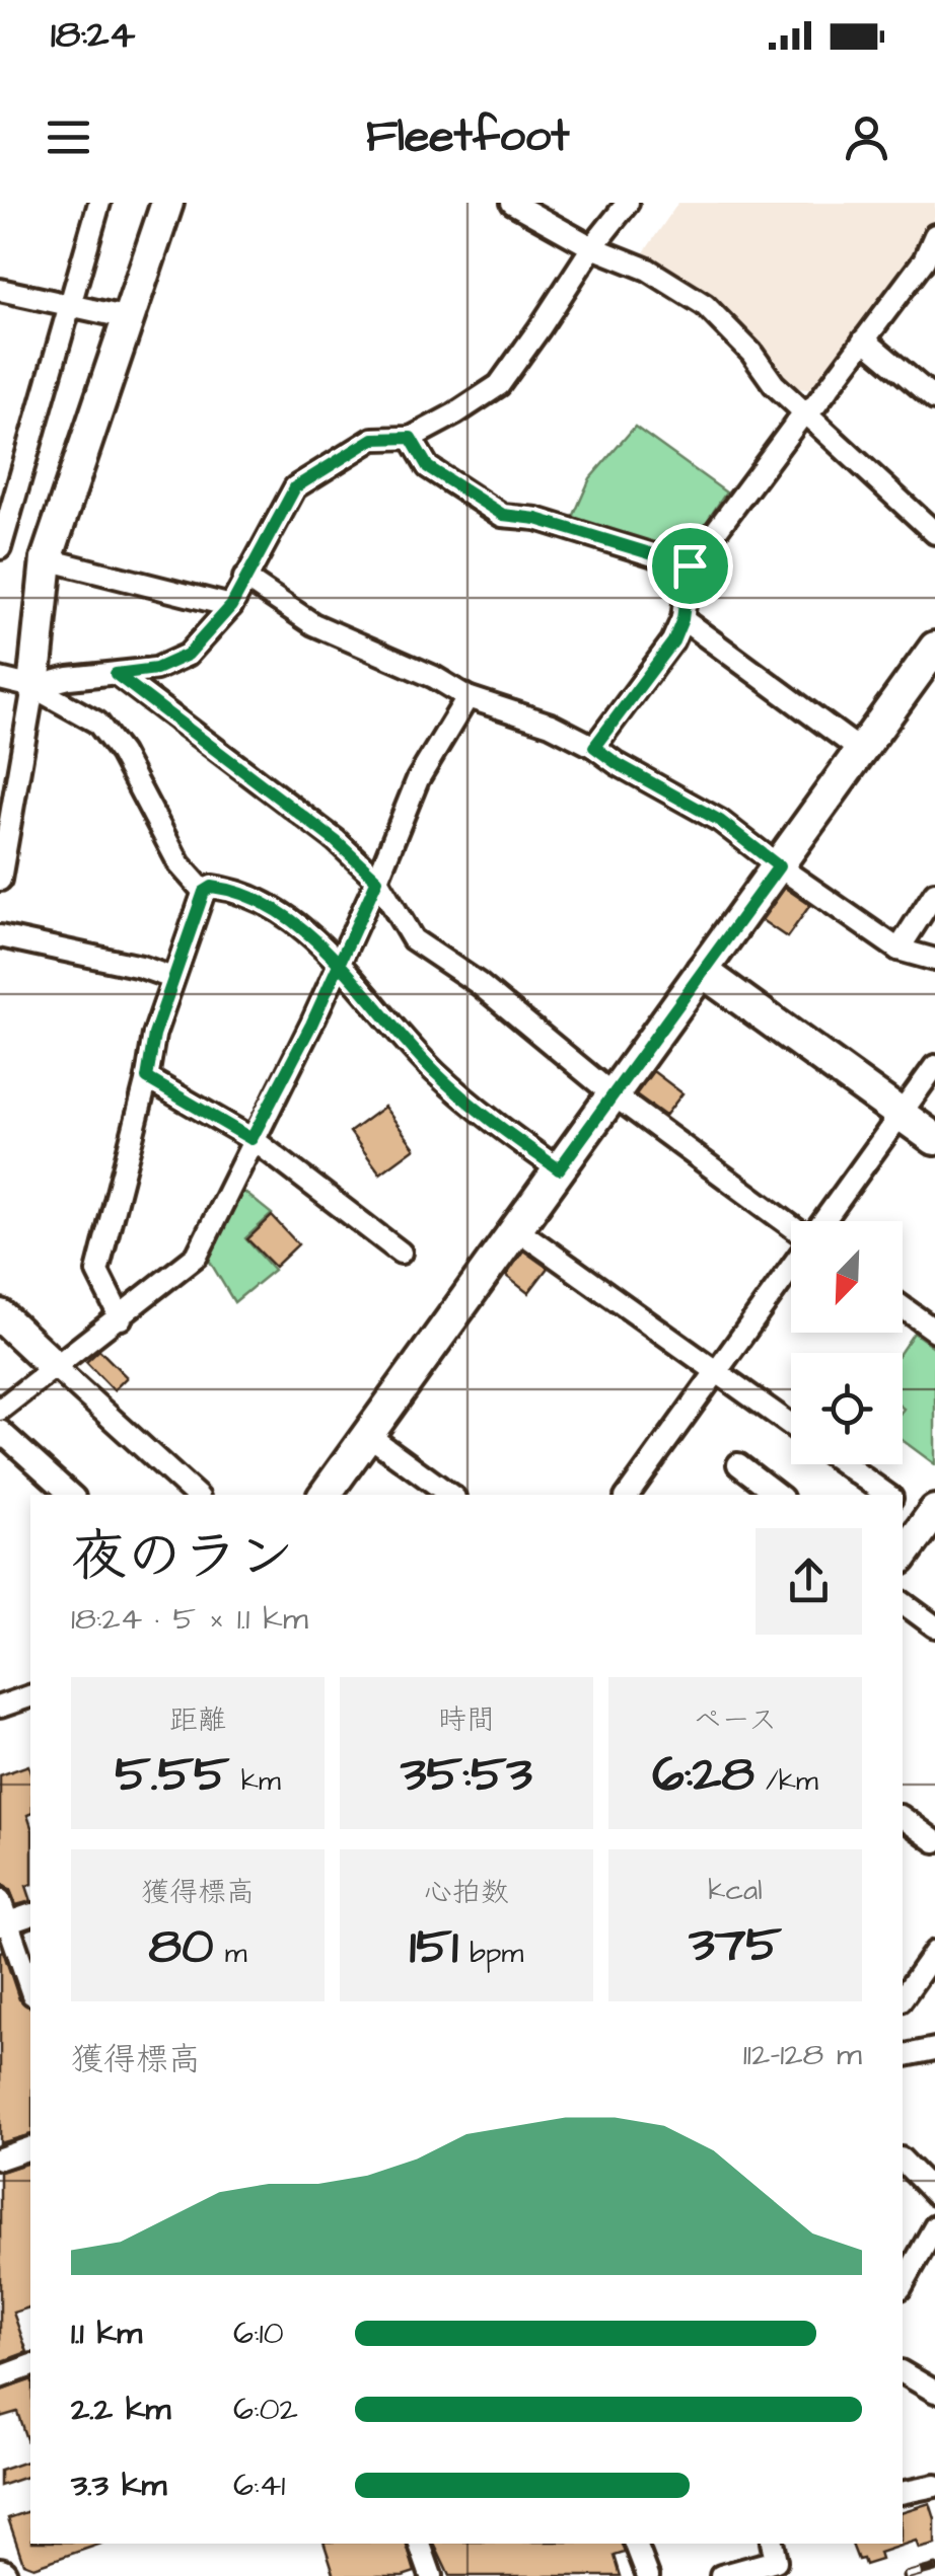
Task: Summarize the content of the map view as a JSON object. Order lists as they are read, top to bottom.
{
  "north": "bottom left",
  "page": {
    "status": "18:24",
    "header": "Fleetfoot",
    "heading": ["夜のラン", "18:24 · 5 × 1.1 km"],
    "stats": [
      ["距離", "5.55 km"],
      ["時間", "35:53"],
      ["ペース", "6:28 /km"],
      ["獲得標高", "80 m"],
      ["心拍数", "151 bpm"],
      ["kcal", "375"]
    ],
    "chart": ["獲得標高", "112–128 m"],
    "list": [
      {
        "name": "1.1 km",
        "note": "6:10"
      },
      {
        "name": "2.2 km",
        "note": "6:02"
      },
      {
        "name": "3.3 km",
        "note": "6:41"
      }
    ]
  }
}
